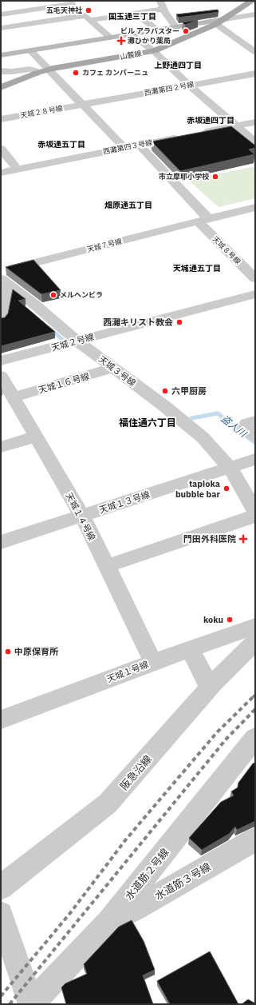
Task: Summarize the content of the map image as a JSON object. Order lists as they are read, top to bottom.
{
  "streets": {
    "main road": ["山麓線"],
    "street": [
      "西灘第四２号線",
      "天城２８号線",
      "西灘第四３号線",
      "天城７号線",
      "天城８号線",
      "天城２号線",
      "天城３号線",
      "天城１６号線",
      "天城１３号線",
      "天城１４号線",
      "天城１号線",
      "阪急沿線",
      "水道筋２号線",
      "水道筋３号線"
    ]
  },
  "crossings": [
    ["西灘第四２号線", "天城２８号線"],
    ["西灘第四３号線", "天城８号線"],
    ["天城７号線", "天城８号線"],
    ["天城２号線", "天城３号線"],
    ["天城３号線", "天城１６号線"],
    ["天城３号線", "天城１３号線"],
    ["天城１６号線", "天城１４号線"],
    ["天城１３号線", "天城１４号線"],
    ["天城１４号線", "天城１号線"],
    ["水道筋２号線", "水道筋３号線"]
  ],
  "districts": [
    "国玉通三丁目",
    "上野通四丁目",
    "赤坂通四丁目",
    "赤坂通五丁目",
    "畑原通五丁目",
    "天城通五丁目",
    "福住通六丁目"
  ],
  "water": ["盗人川"],
  "places": {
    "other": [
      "五毛天神社",
      "ビル アラバスター",
      "カフェ カンパーニュ",
      "市立摩耶小学校",
      "メルヘンビラ",
      "西灘キリスト教会",
      "六甲厨房",
      "tapioka bubble bar",
      "koku",
      "中原保育所"
    ],
    "health": ["灘ひかり薬局", "門田外科医院"]
  }
}
